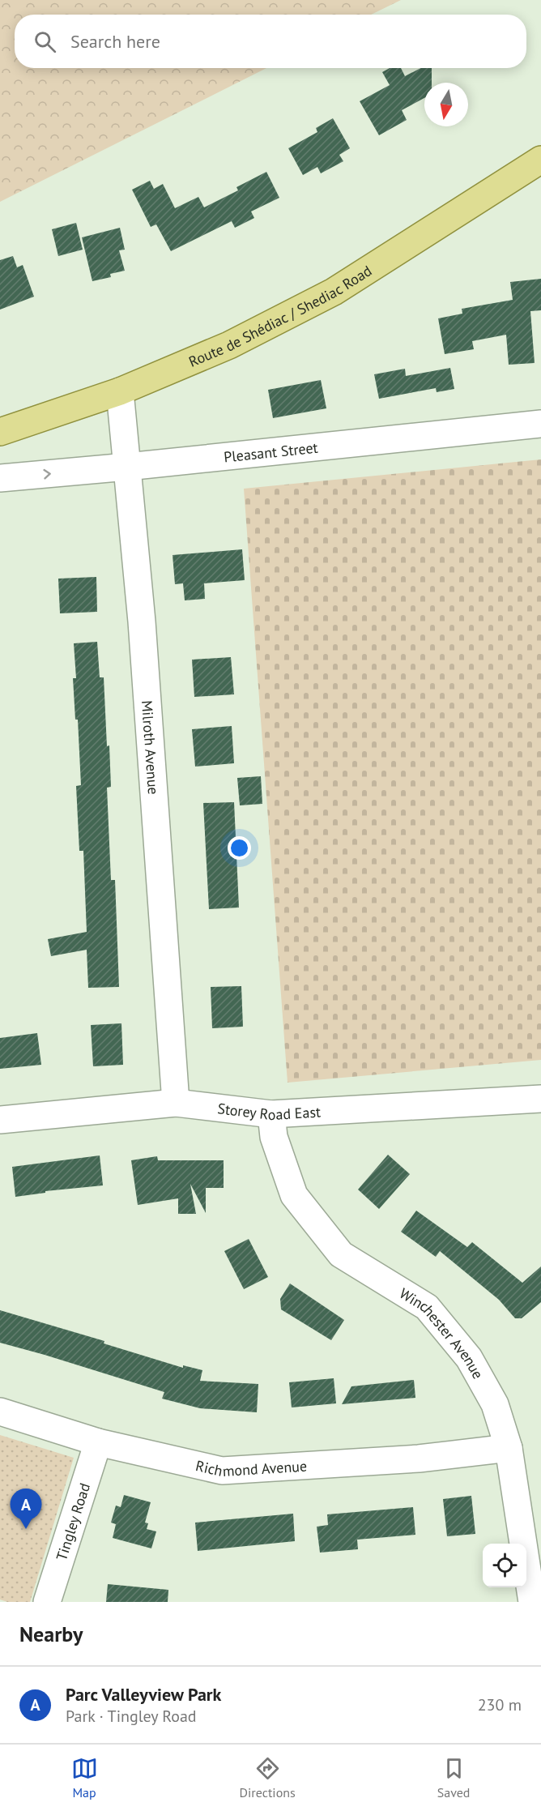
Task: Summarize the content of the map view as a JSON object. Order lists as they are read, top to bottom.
{
  "streets": {
    "main road": ["Route de Shédiac / Shediac Road"],
    "street": [
      "Pleasant Street",
      "Milroth Avenue",
      "Storey Road East",
      "Winchester Avenue",
      "Richmond Avenue",
      "Tingley Road"
    ]
  },
  "crossings": [
    ["Route de Shédiac / Shediac Road", "Milroth Avenue"],
    ["Pleasant Street", "Milroth Avenue"],
    ["Milroth Avenue", "Storey Road East"],
    ["Storey Road East", "Winchester Avenue"],
    ["Winchester Avenue", "Richmond Avenue"],
    ["Richmond Avenue", "Tingley Road"]
  ],
  "north": "bottom",
  "page": {
    "search": "Search here",
    "pins": "A",
    "heading": "Nearby",
    "list": [
      {
        "mark": "A",
        "name": "Parc Valleyview Park",
        "note": "Park · Tingley Road",
        "value": "230 m"
      }
    ],
    "nav": ["Map", "Directions", "Saved"]
  }
}
